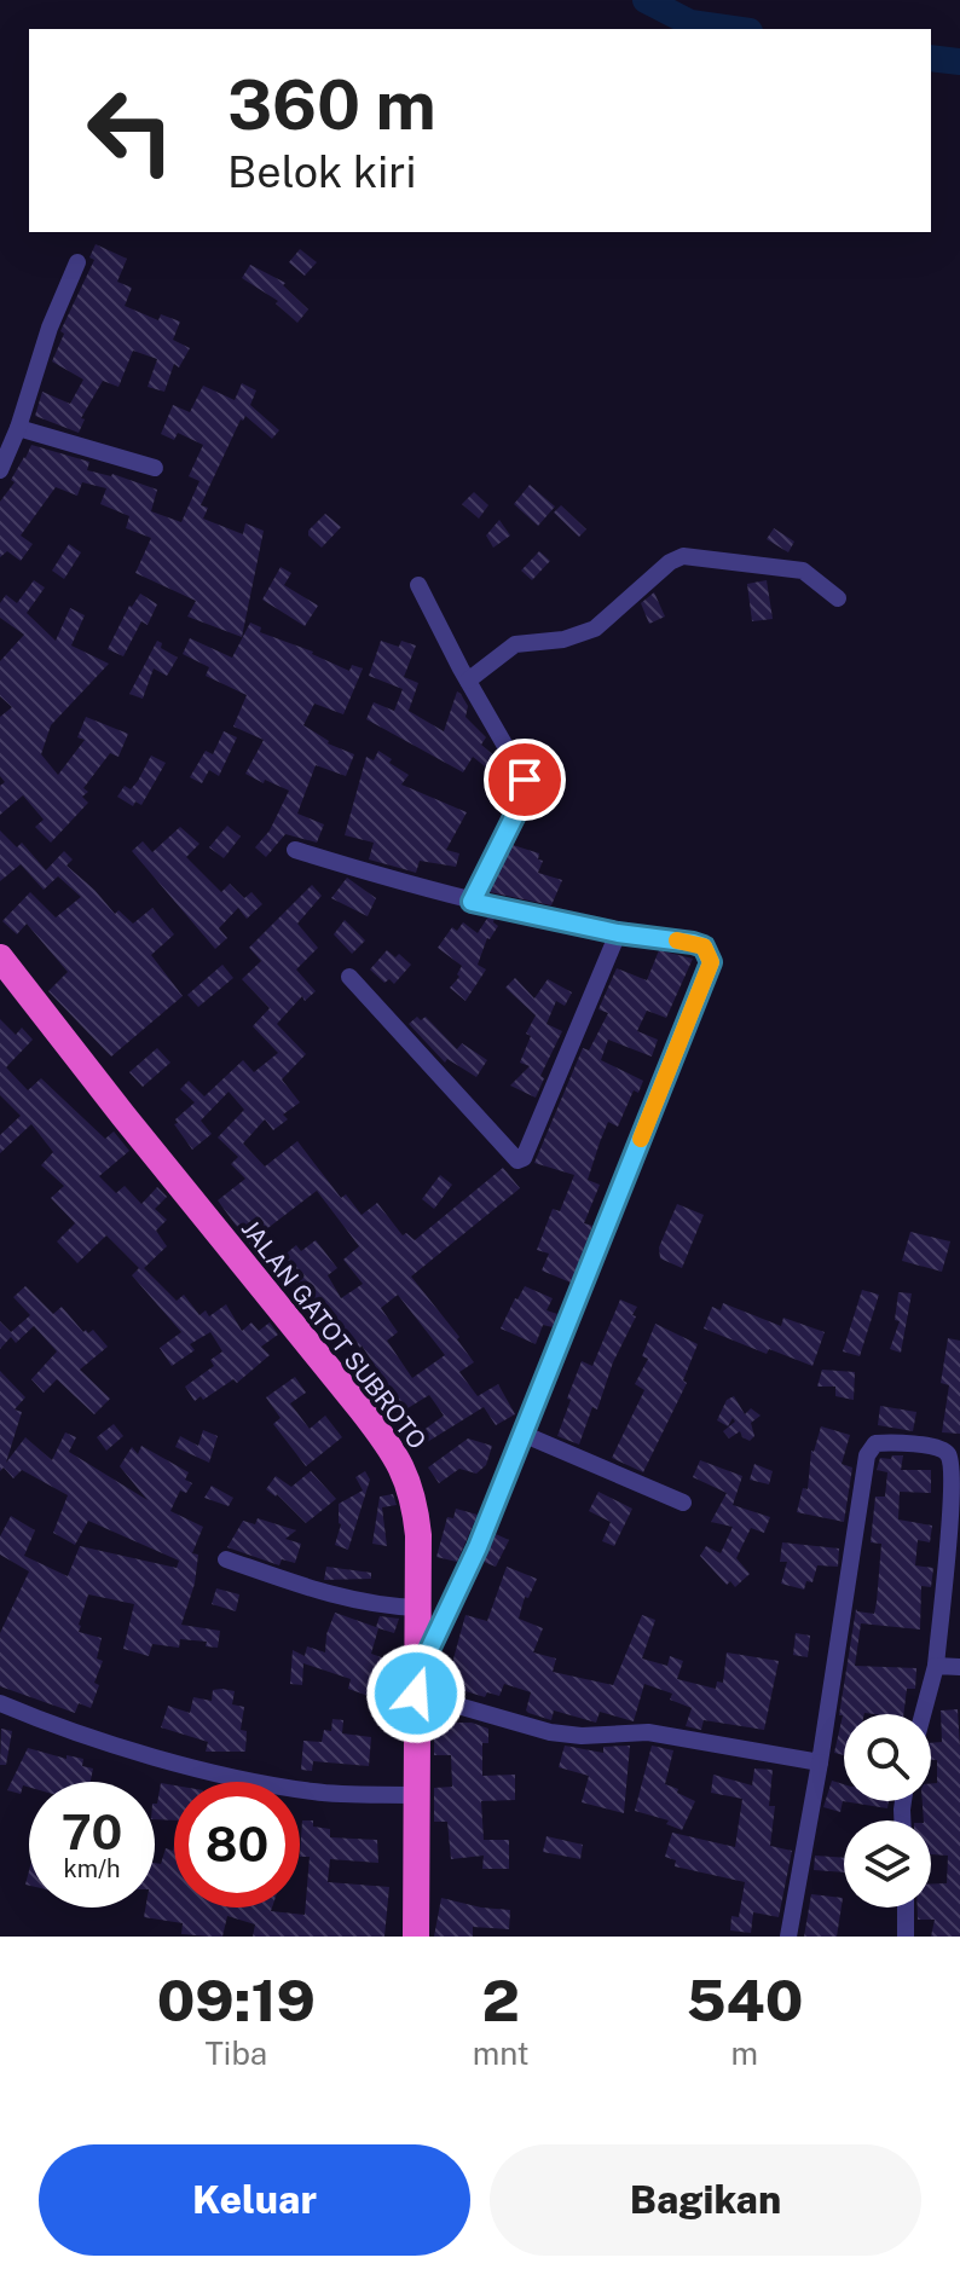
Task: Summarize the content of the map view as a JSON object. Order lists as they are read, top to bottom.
{
  "streets": {
    "highway": ["JALAN GATOT SUBROTO"]
  },
  "page": {
    "turn": ["360 m", "Belok kiri"],
    "speed": "70 km/h",
    "limit": "80",
    "eta": [
      "09:19",
      "Tiba",
      "2",
      "mnt",
      "540",
      "m"
    ],
    "buttons": ["Keluar", "Bagikan"]
  }
}
